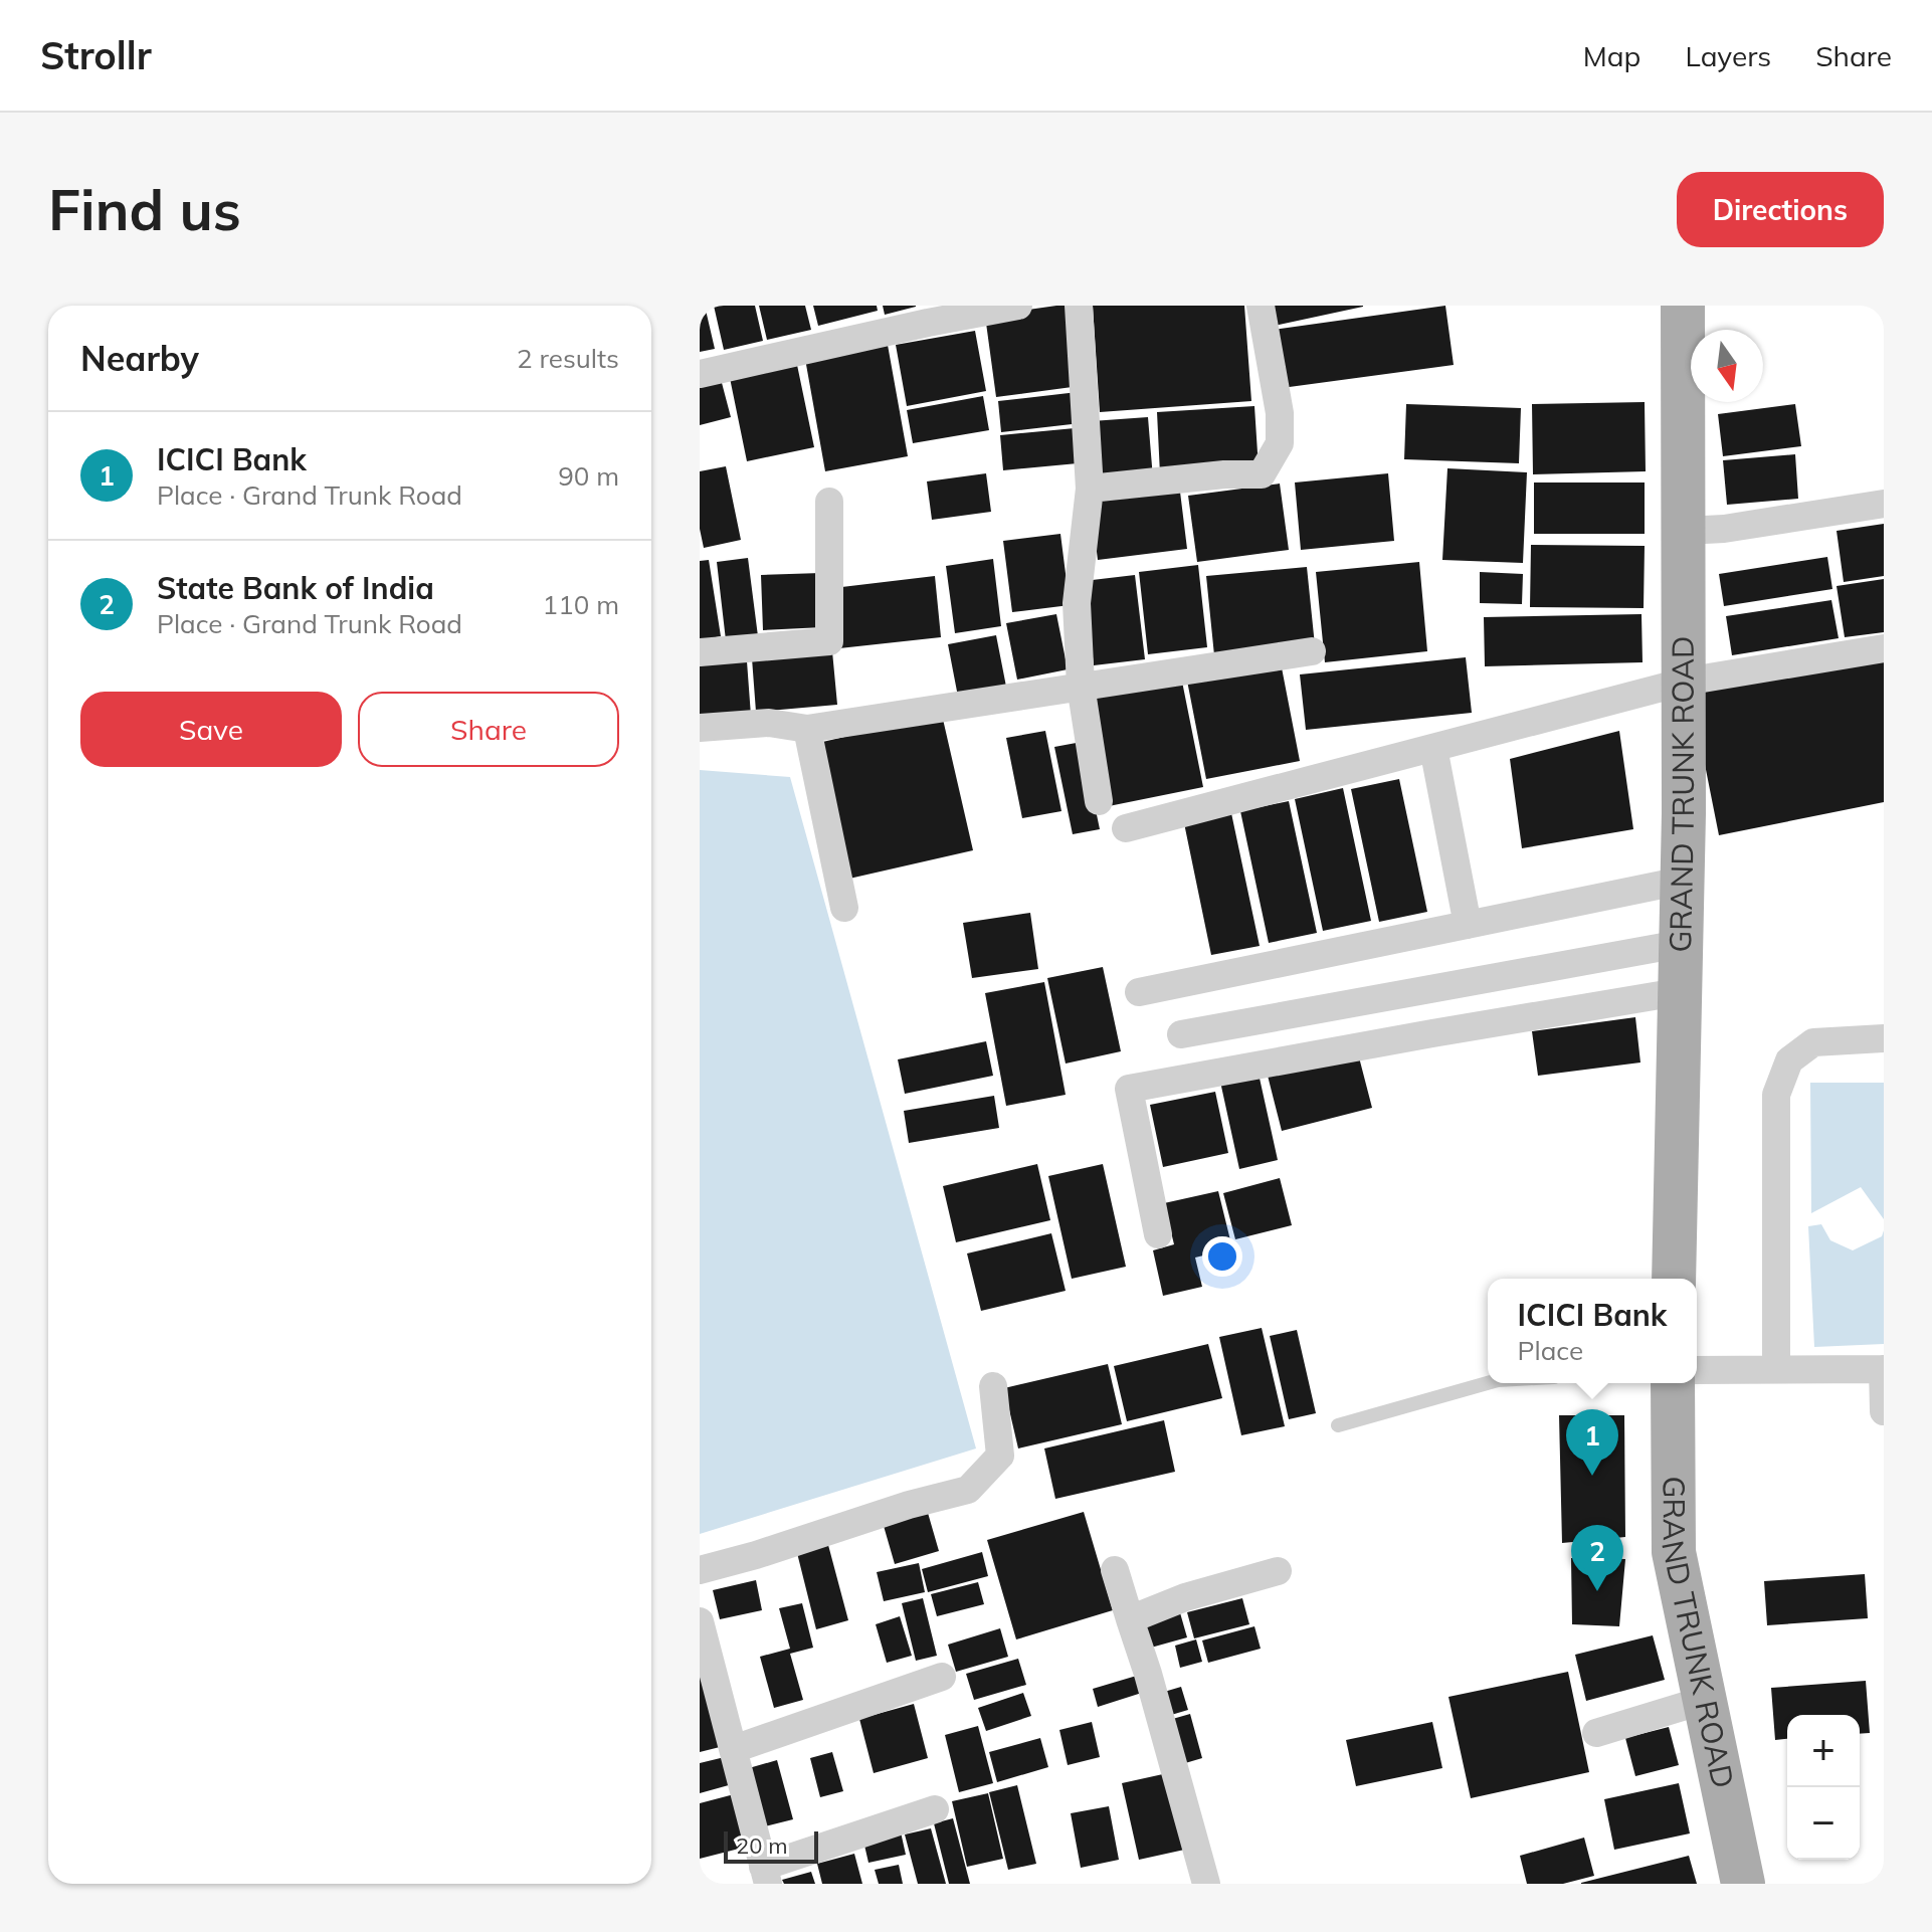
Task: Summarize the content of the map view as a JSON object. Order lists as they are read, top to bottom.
{
  "streets": {
    "main road": ["GRAND TRUNK ROAD"]
  },
  "scale_bar": "20 m",
  "north": "bottom",
  "page": {
    "header": "Strollr",
    "nav": ["Map", "Layers", "Share"],
    "buttons": [
      "Directions",
      ["Save", "Share"]
    ],
    "title": "Find us",
    "heading": ["Nearby", "2 results"],
    "list": [
      {
        "mark": "1",
        "name": "ICICI Bank",
        "note": "Place · Grand Trunk Road",
        "value": "90 m"
      },
      {
        "mark": "2",
        "name": "State Bank of India",
        "note": "Place · Grand Trunk Road",
        "value": "110 m"
      }
    ],
    "popup": ["ICICI Bank", "Place"],
    "pins": ["1", "2"],
    "map_buttons": ["+", "−"],
    "scale": "20 m"
  }
}
